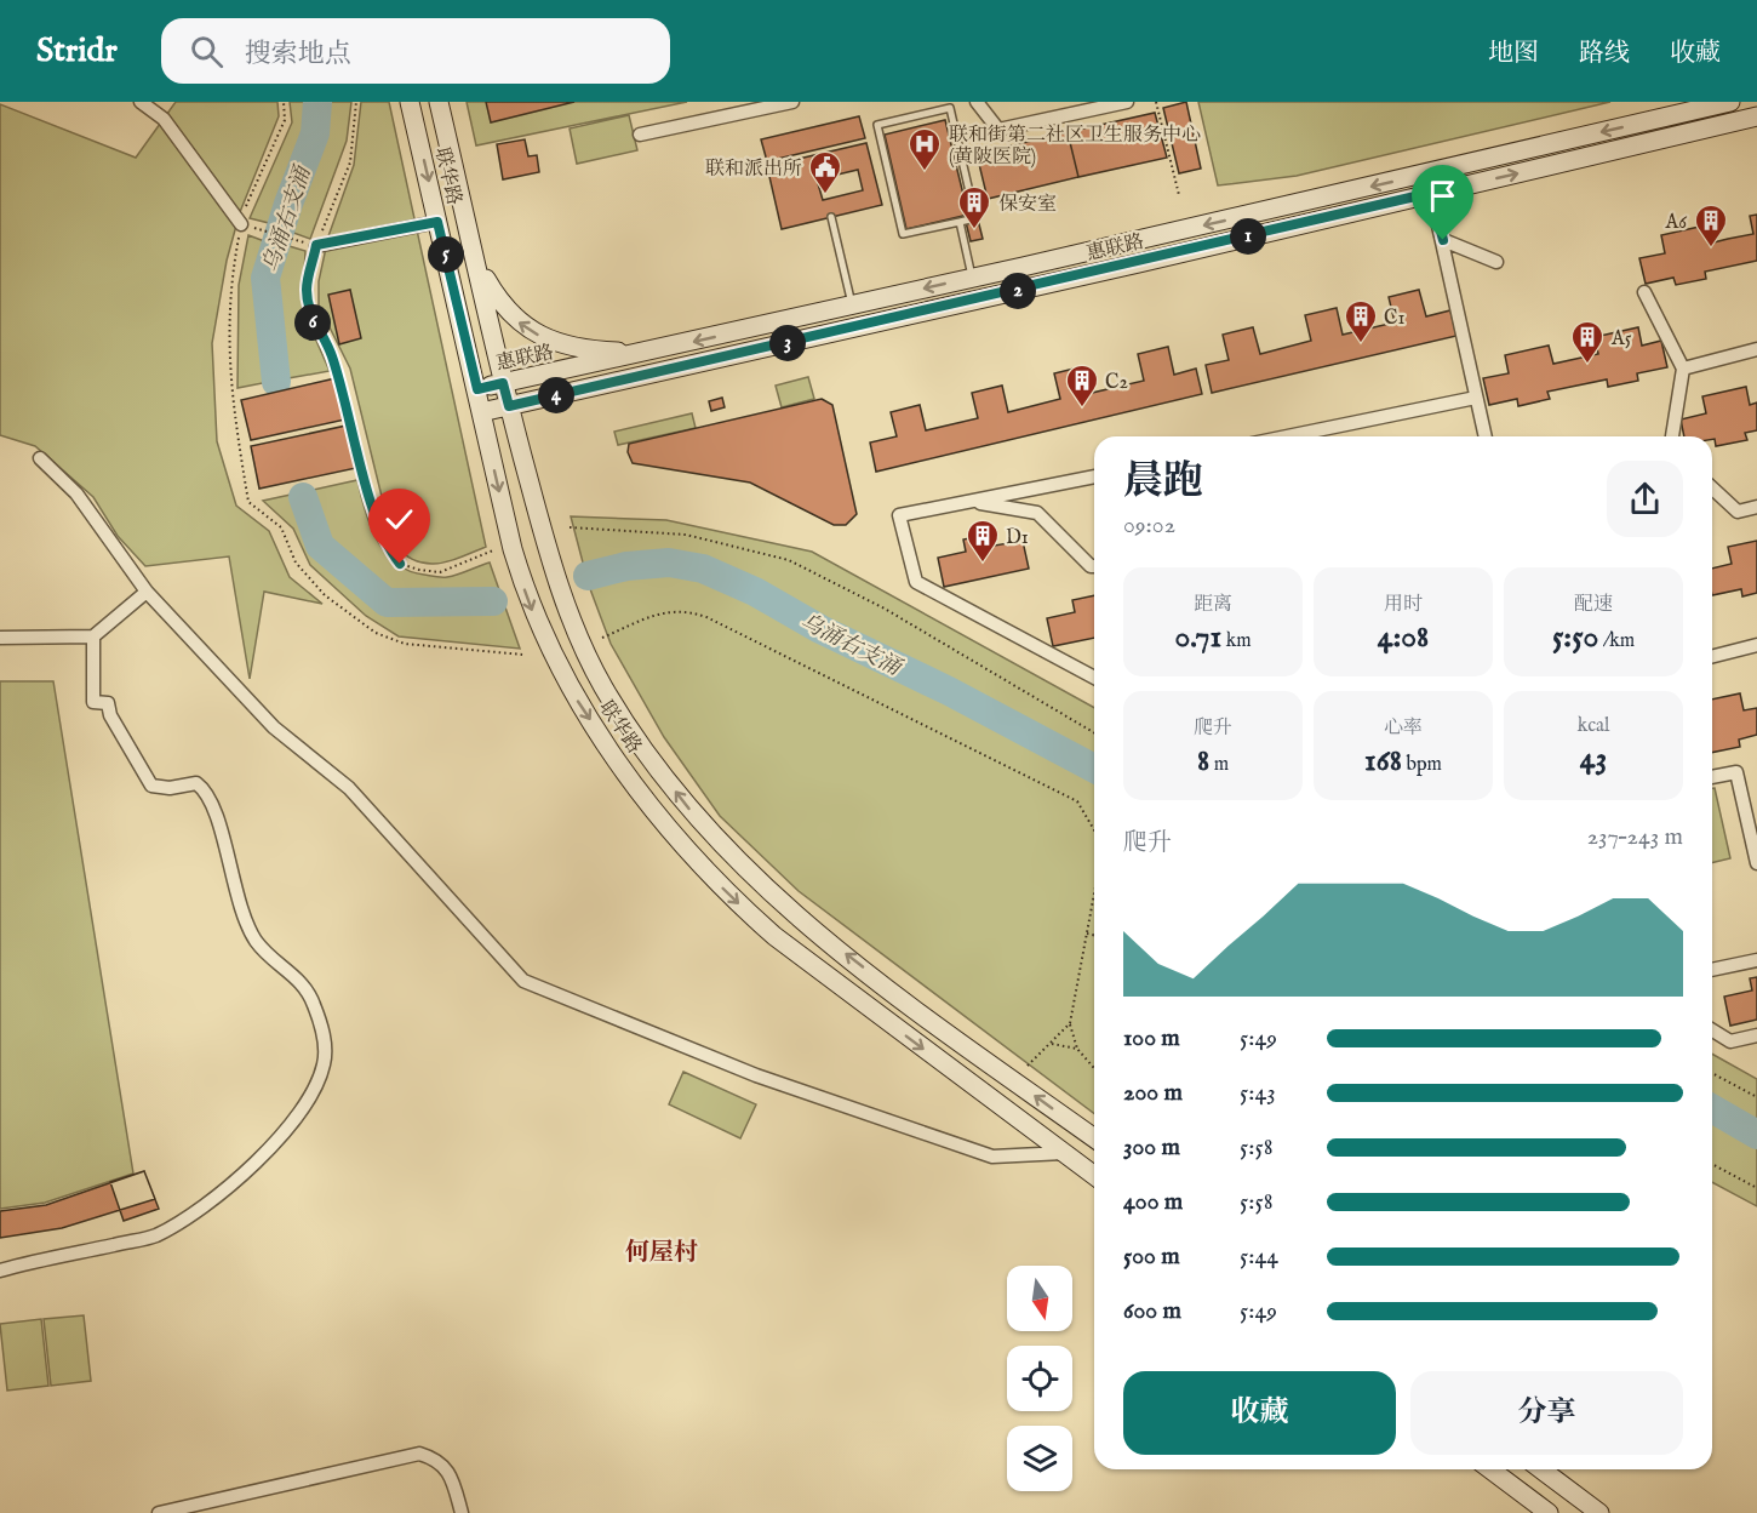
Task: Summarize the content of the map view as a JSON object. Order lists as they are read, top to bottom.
{
  "streets": {
    "street": ["联华路", "惠联路"]
  },
  "crossings": [
    ["联华路", "惠联路"]
  ],
  "districts": ["何屋村"],
  "water": ["乌涌右支涌"],
  "places": {
    "hospital": ["联和街第二社区卫生服务中心 (黄陂医院)"],
    "public building": ["联和派出所"],
    "building": [
      "保安室",
      "A6",
      "C1",
      "A5",
      "C2",
      "D1"
    ]
  },
  "north": "bottom",
  "page": {
    "header": "Stridr",
    "search": "搜索地点",
    "nav": ["地图", "路线", "收藏"],
    "pins": [
      "1",
      "5",
      "2",
      "6",
      "3",
      "4"
    ],
    "heading": ["晨跑", "09:02"],
    "stats": [
      ["距离", "0.71 km"],
      ["用时", "4:08"],
      ["配速", "5:50 /km"],
      ["爬升", "8 m"],
      ["心率", "168 bpm"],
      ["kcal", "43"]
    ],
    "chart": ["爬升", "237–243 m"],
    "list": [
      {
        "name": "100 m",
        "note": "5:49"
      },
      {
        "name": "200 m",
        "note": "5:43"
      },
      {
        "name": "300 m",
        "note": "5:58"
      },
      {
        "name": "400 m",
        "note": "5:58"
      },
      {
        "name": "500 m",
        "note": "5:44"
      },
      {
        "name": "600 m",
        "note": "5:49"
      }
    ],
    "buttons": ["收藏", "分享"]
  }
}
